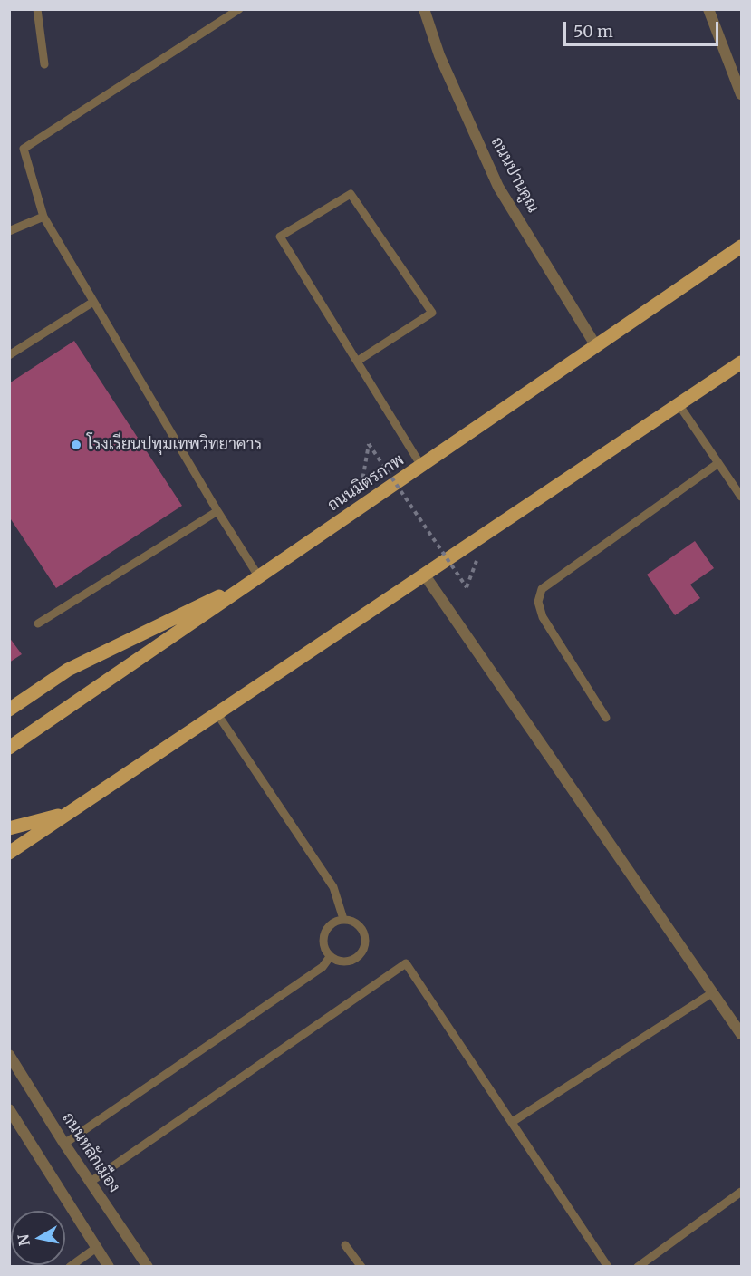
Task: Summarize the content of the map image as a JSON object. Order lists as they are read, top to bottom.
{
  "streets": {
    "main road": ["ถนนมิตรภาพ"],
    "street": ["ถนนปานคูณ", "ถนนหลักเมือง"]
  },
  "crossings": [
    ["ถนนปานคูณ", "ถนนมิตรภาพ"]
  ],
  "places": ["โรงเรียนปทุมเทพวิทยาคาร"],
  "scale_bar": "50 m",
  "north": "left"
}
